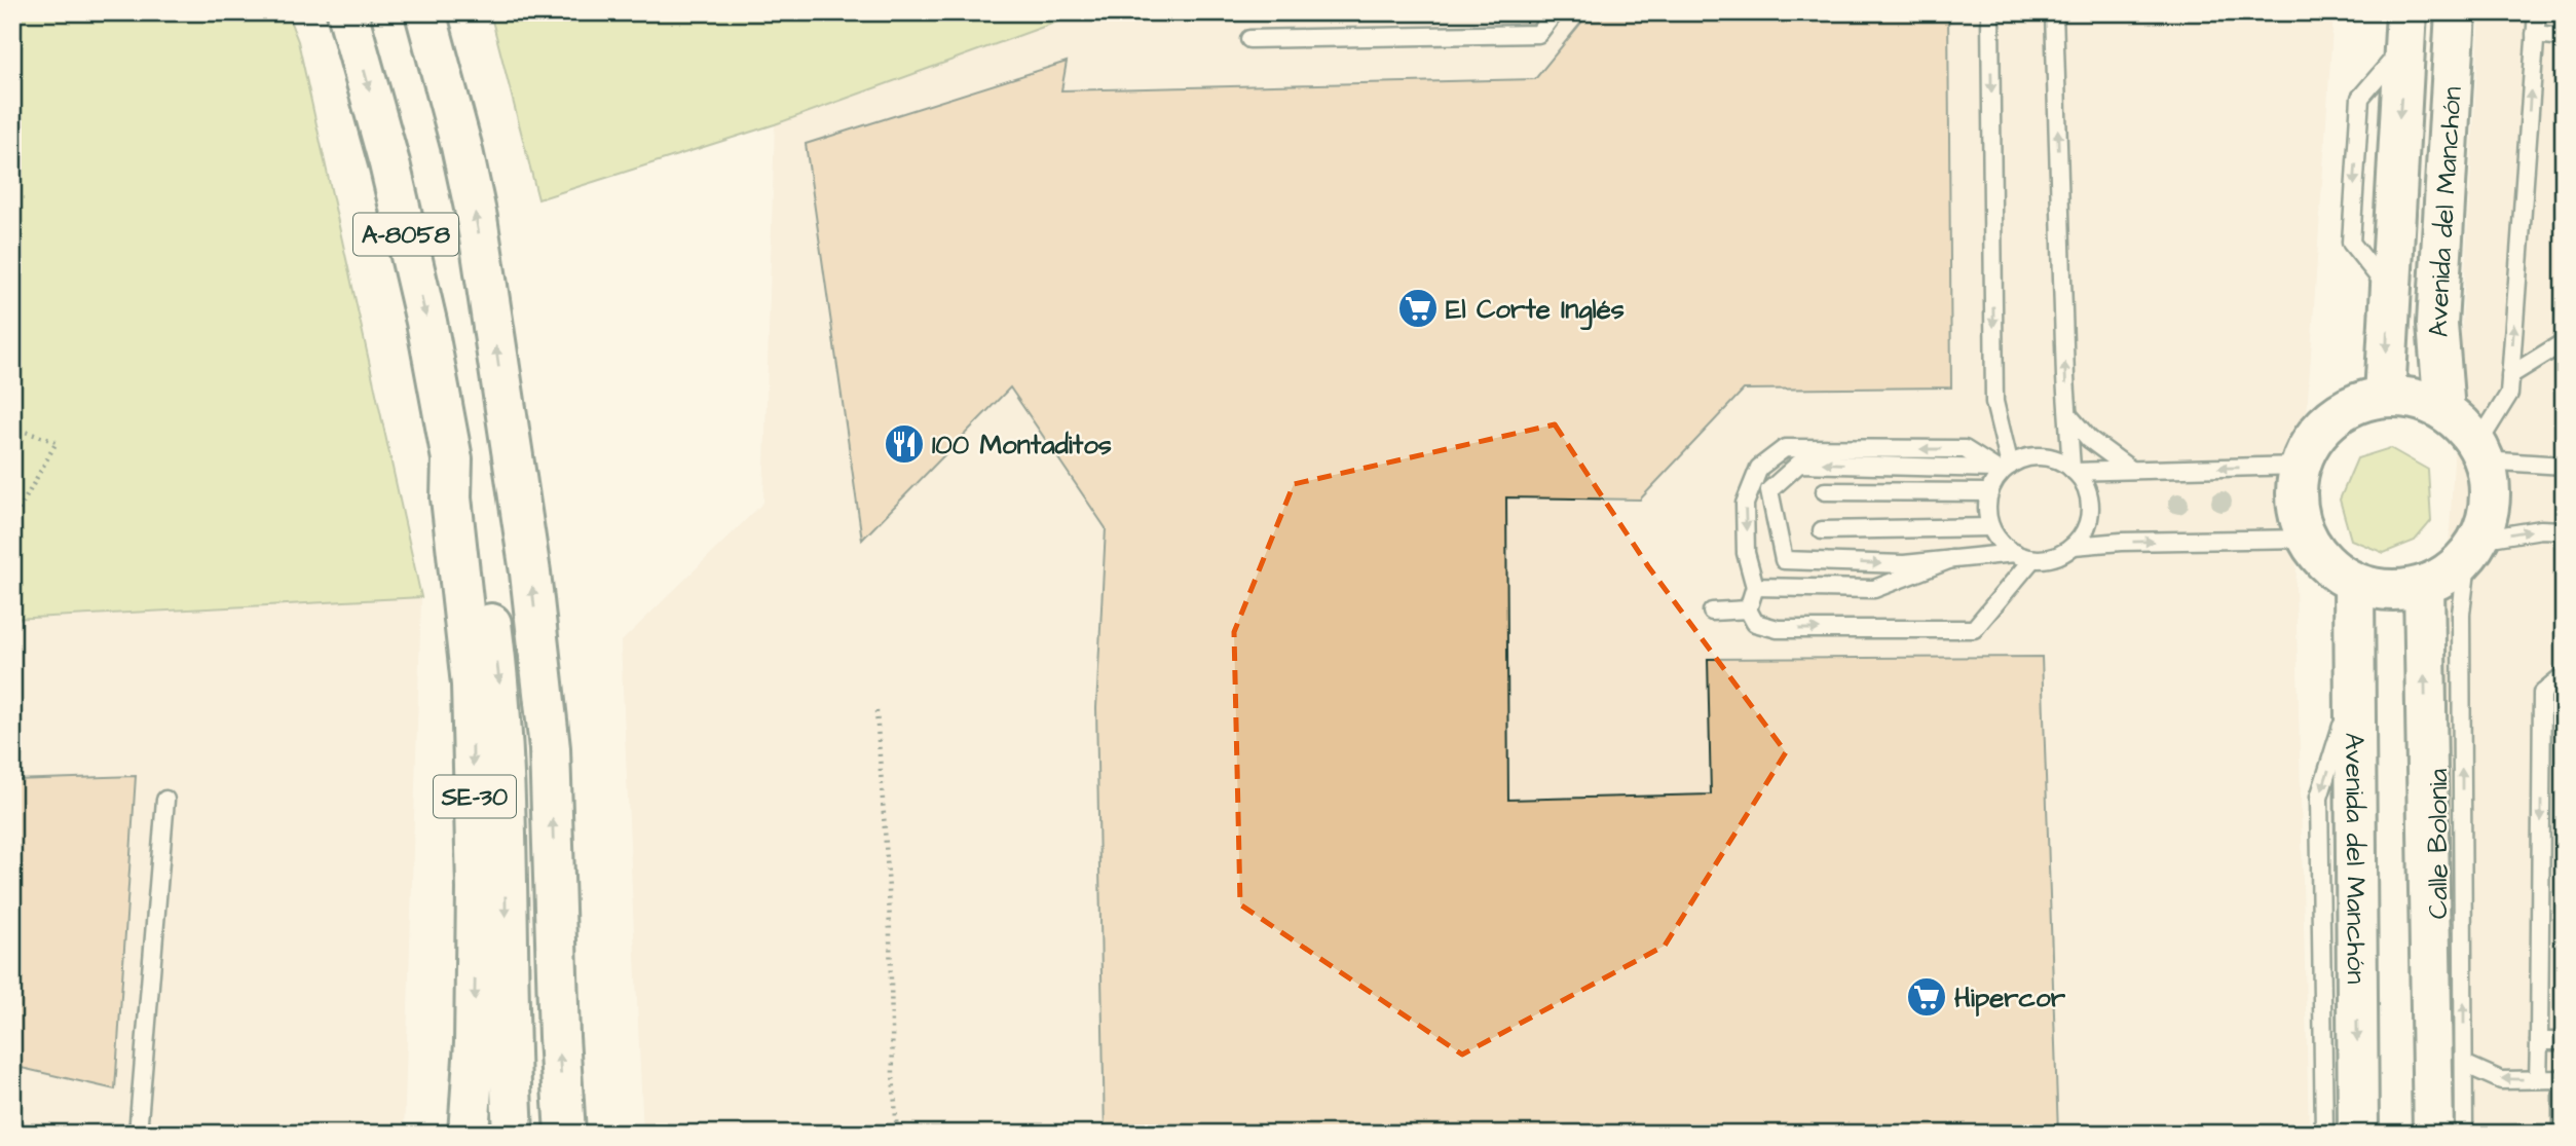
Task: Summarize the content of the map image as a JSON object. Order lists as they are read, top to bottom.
{
  "streets": {
    "main road": ["Avenida del Manchón", "A-8058", "SE-30"],
    "lane": ["Calle Bolonia"]
  },
  "crossings": [
    ["Avenida del Manchón", "Calle Bolonia"],
    ["A-8058", "SE-30"]
  ],
  "places": {
    "supermarket": ["El Corte Inglés", "Hipercor"],
    "restaurant": ["100 Montaditos"]
  }
}
